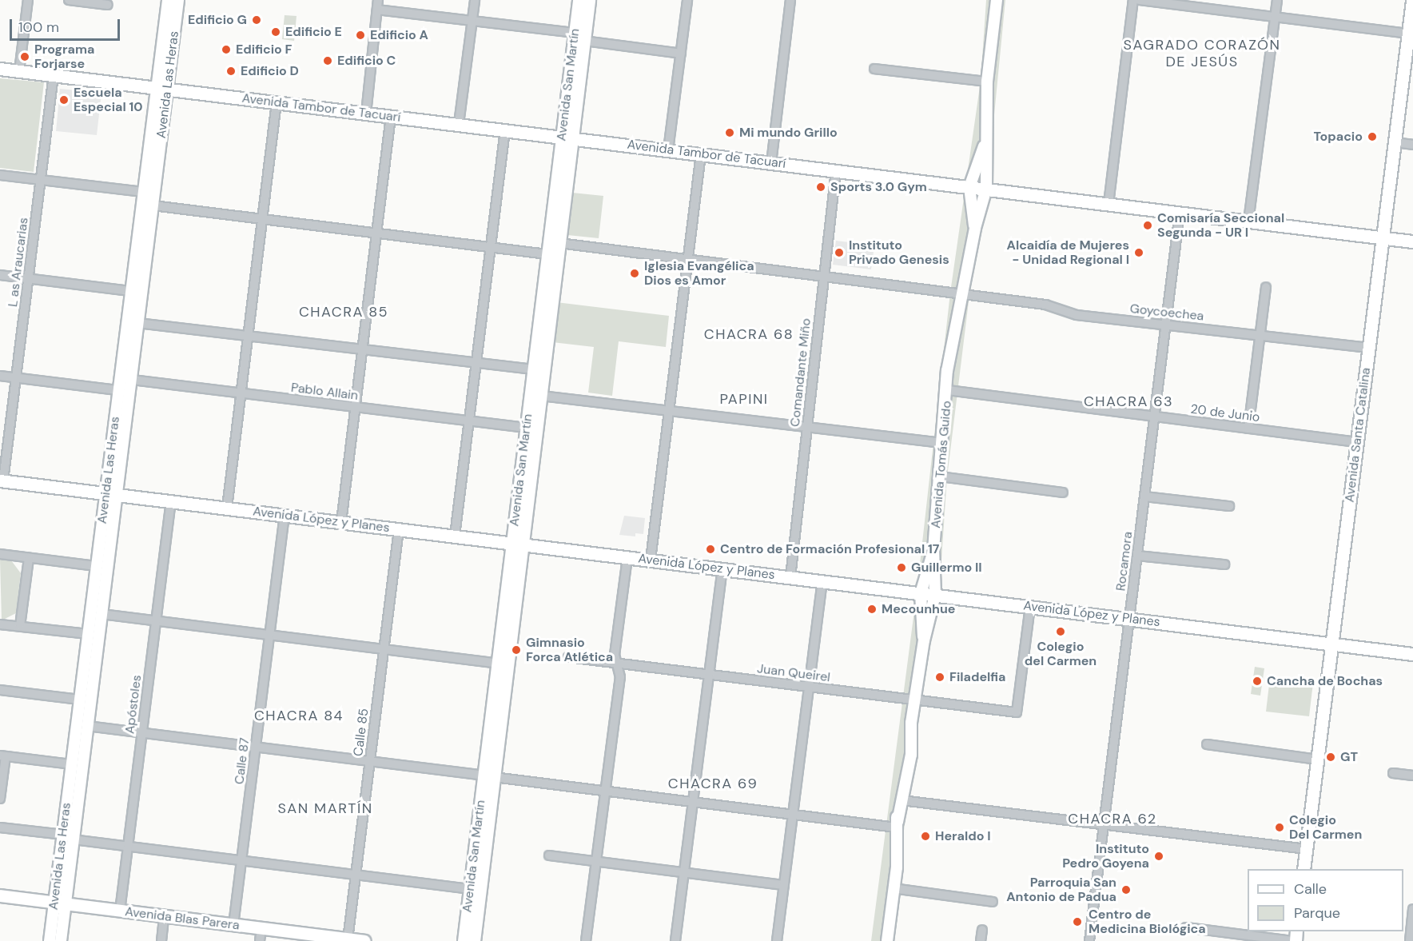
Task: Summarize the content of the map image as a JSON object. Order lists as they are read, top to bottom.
{
  "streets": {
    "main road": [
      "Avenida Las Heras",
      "Avenida San Martín",
      "Avenida Tambor de Tacuarí",
      "Avenida Santa Catalina",
      "Avenida Tomás Guido",
      "Avenida López y Planes",
      "Avenida Blas Parera"
    ],
    "street": [
      "L as Araucarias",
      "Goycoechea",
      "Comandante Miño",
      "Pablo Allain",
      "20 de Junio",
      "Rocamora",
      "Juan Queirel",
      "Apóstoles",
      "Calle 85",
      "Calle 87"
    ]
  },
  "crossings": [
    ["Avenida Las Heras", "Avenida Tambor de Tacuarí"],
    ["Avenida Las Heras", "Pablo Allain"],
    ["Avenida Las Heras", "Avenida López y Planes"],
    ["Avenida Las Heras", "Avenida Blas Parera"],
    ["Avenida San Martín", "Avenida Tambor de Tacuarí"],
    ["Avenida San Martín", "Goycoechea"],
    ["Avenida San Martín", "Pablo Allain"],
    ["Avenida San Martín", "Avenida López y Planes"],
    ["Avenida Tambor de Tacuarí", "L as Araucarias"],
    ["Avenida Tambor de Tacuarí", "Comandante Miño"],
    ["Avenida Tambor de Tacuarí", "Avenida Santa Catalina"],
    ["Avenida Tambor de Tacuarí", "Avenida Tomás Guido"],
    ["Avenida Tambor de Tacuarí", "Rocamora"],
    ["L as Araucarias", "Avenida López y Planes"],
    ["Goycoechea", "Comandante Miño"],
    ["Goycoechea", "Avenida Santa Catalina"],
    ["Goycoechea", "Avenida Tomás Guido"],
    ["Goycoechea", "Rocamora"],
    ["Comandante Miño", "Avenida López y Planes"],
    ["20 de Junio", "Avenida Santa Catalina"],
    ["20 de Junio", "Avenida Tomás Guido"],
    ["20 de Junio", "Rocamora"],
    ["Avenida Santa Catalina", "Avenida López y Planes"],
    ["Avenida Tomás Guido", "Avenida López y Planes"],
    ["Avenida Tomás Guido", "Juan Queirel"],
    ["Avenida López y Planes", "Rocamora"],
    ["Avenida López y Planes", "Juan Queirel"],
    ["Avenida López y Planes", "Apóstoles"],
    ["Avenida López y Planes", "Calle 85"],
    ["Avenida López y Planes", "Calle 87"],
    ["Apóstoles", "Avenida Blas Parera"],
    ["Calle 85", "Avenida Blas Parera"],
    ["Calle 87", "Avenida Blas Parera"]
  ],
  "districts": [
    "SAGRADO CORAZÓN DE JESÚS",
    "CHACRA 85",
    "CHACRA 68",
    "PAPINI",
    "CHACRA 63",
    "CHACRA 84",
    "CHACRA 69",
    "SAN MARTÍN",
    "CHACRA 62"
  ],
  "places": [
    "Edificio G",
    "Edificio E",
    "Edificio A",
    "Edificio F",
    "Programa Forjarse",
    "Edificio C",
    "Edificio D",
    "Escuela Especial 10",
    "Mi mundo Grillo",
    "Topacio",
    "Sports 3.0 Gym",
    "Comisaría Seccional Segunda - UR I",
    "Instituto Privado Genesis",
    "Alcaidía de Mujeres - Unidad Regional I",
    "Iglesia Evangélica Dios es Amor",
    "Centro de Formación Profesional 17",
    "Guillermo II",
    "Mecounhue",
    "Colegio del Carmen",
    "Gimnasio Forca Atlética",
    "Filadelfia",
    "Cancha de Bochas",
    "GT",
    "Colegio Del Carmen",
    "Heraldo I",
    "Instituto Pedro Goyena",
    "Parroquia San Antonio de Padua",
    "Centro de Medicina Biológica"
  ],
  "legend": ["Calle", "Parque"],
  "scale_bar": "100 m"
}
